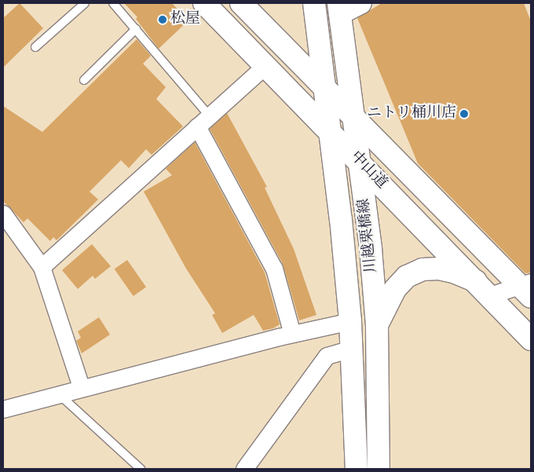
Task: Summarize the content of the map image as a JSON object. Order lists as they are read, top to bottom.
{
  "streets": {
    "main road": ["中山道", "川越栗橋線"]
  },
  "crossings": [
    ["中山道", "川越栗橋線"]
  ],
  "places": ["松屋", "ニトリ桶川店"]
}
